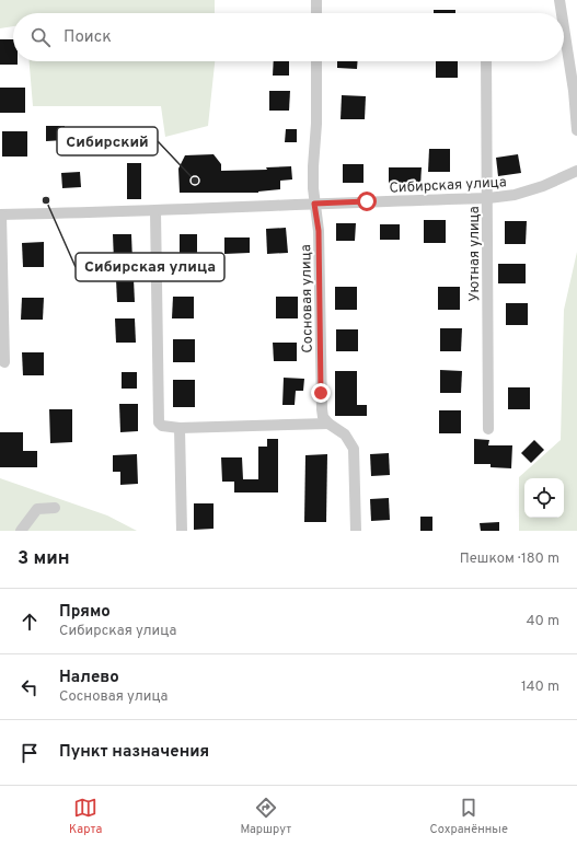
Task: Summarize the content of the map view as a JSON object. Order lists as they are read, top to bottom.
{
  "streets": {
    "street": ["Сибирская улица", "Уютная улица", "Сосновая улица"]
  },
  "crossings": [
    ["Сибирская улица", "Уютная улица"],
    ["Сибирская улица", "Сосновая улица"]
  ],
  "places": ["Сибирский", "Сибирская улица"],
  "page": {
    "search": "Поиск",
    "heading": ["3 мин", "Пешком · 180 m"],
    "list": [
      ["Прямо", "Сибирская улица", "40 m"],
      ["Налево", "Сосновая улица", "140 m"],
      "Пункт назначения"
    ],
    "nav": ["Карта", "Маршрут", "Сохранённые"]
  }
}
